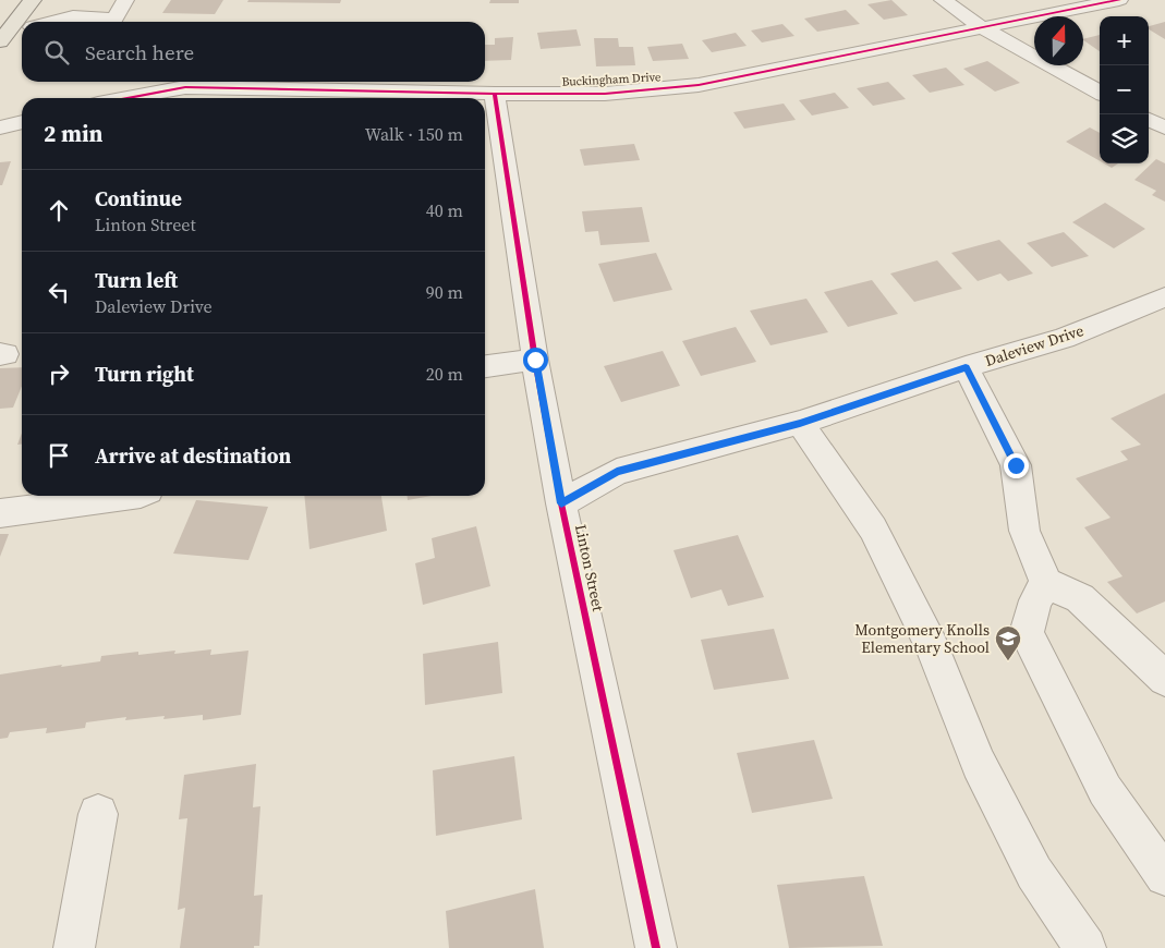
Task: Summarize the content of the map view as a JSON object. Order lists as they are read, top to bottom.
{
  "streets": {
    "street": ["Buckingham Drive", "Daleview Drive", "Linton Street"]
  },
  "crossings": [
    ["Buckingham Drive", "Linton Street"],
    ["Daleview Drive", "Linton Street"]
  ],
  "places": {
    "school or university": ["Montgomery Knolls Elementary School"]
  },
  "north": "top",
  "page": {
    "map_buttons": ["+", "−"],
    "search": "Search here",
    "heading": ["2 min", "Walk · 150 m"],
    "list": [
      ["Continue", "Linton Street", "40 m"],
      ["Turn left", "Daleview Drive", "90 m"],
      ["Turn right", "20 m"],
      "Arrive at destination"
    ]
  }
}
